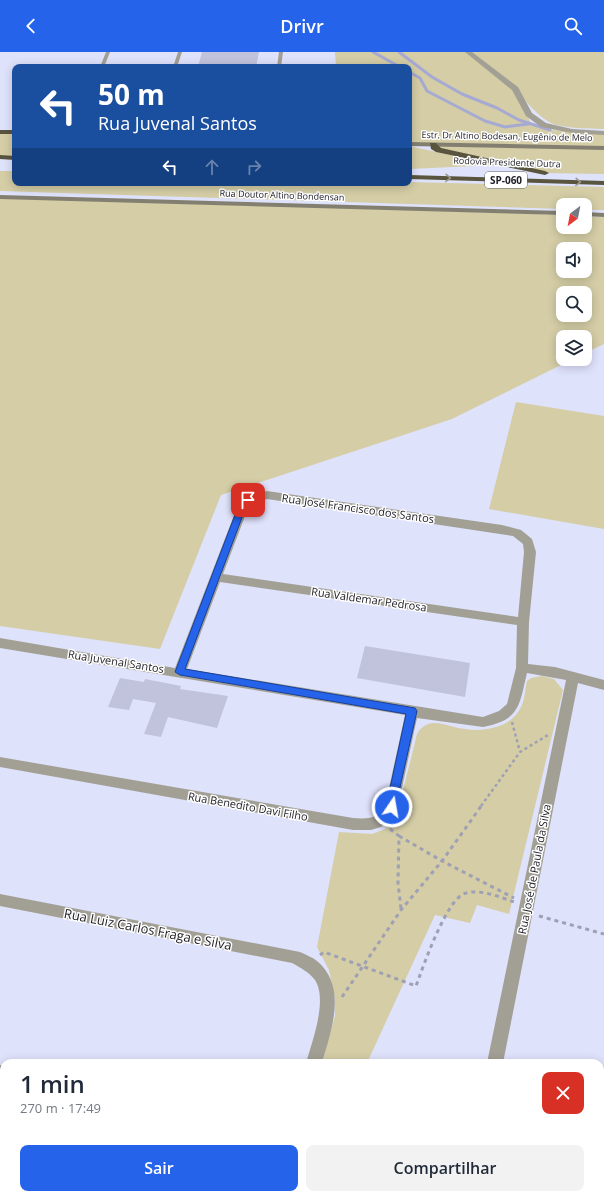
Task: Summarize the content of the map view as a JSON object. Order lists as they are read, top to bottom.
{
  "streets": {
    "highway": ["Rodovia Presidente Dutra", "SP-060"],
    "street": [
      "Estr. Dr Altino Bodesan, Eugênio de Melo",
      "Rua Doutor Altino Bondensan",
      "Rua José Francisco dos Santos",
      "Rua Valdemar Pedrosa",
      "Rua Juvenal Santos",
      "Rua Benedito Davi Filho",
      "Rua José de Paula da Silva",
      "Rua Luiz Carlos Fraga e Silva"
    ]
  },
  "crossings": [
    ["Rua José Francisco dos Santos", "Rua Valdemar Pedrosa"],
    ["Rua José Francisco dos Santos", "Rua Juvenal Santos"]
  ],
  "north": "bottom left",
  "page": {
    "header": "Drivr",
    "turn": ["50 m", "Rua Juvenal Santos"],
    "heading": ["1 min", "270 m · 17:49"],
    "buttons": ["Sair", "Compartilhar"]
  }
}
